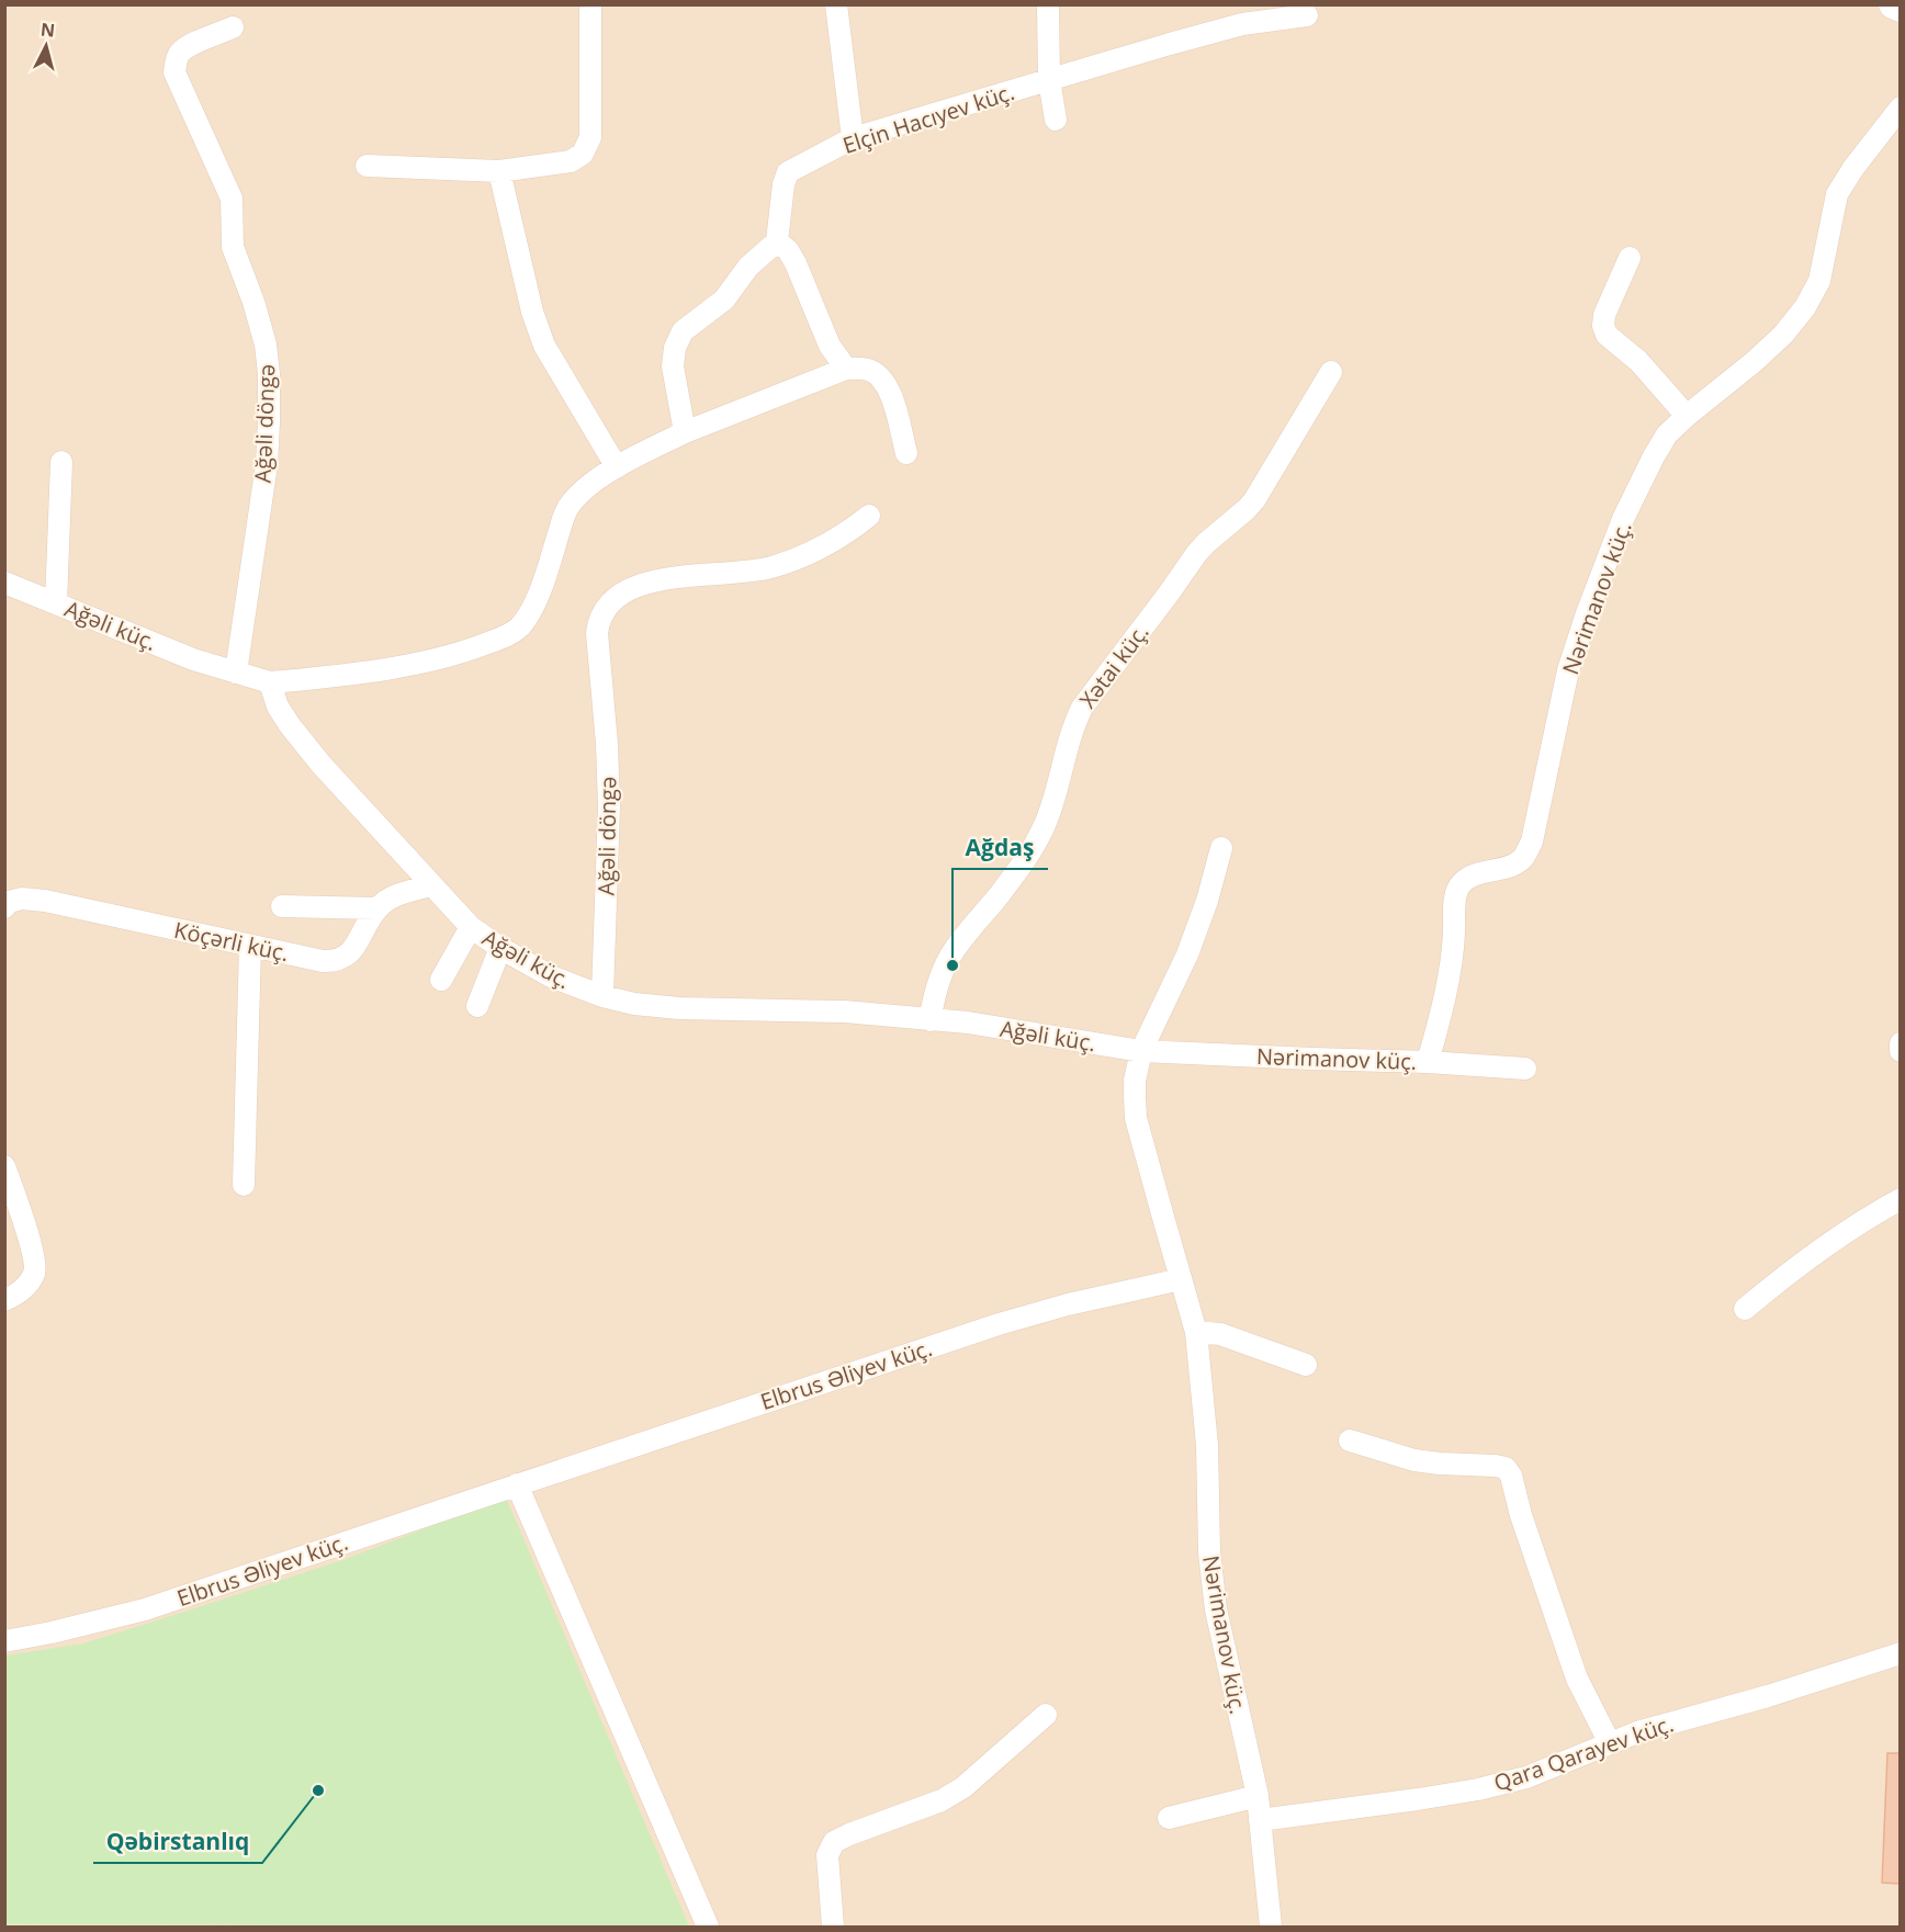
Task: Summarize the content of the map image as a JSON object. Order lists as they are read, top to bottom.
{
  "streets": {
    "street": [
      "Elçin Hacıyev küç.",
      "Ağəli döngə",
      "Nərimanov küç.",
      "Ağəli küç.",
      "Xətai küç.",
      "Köçərli küç.",
      "Elbrus Əliyev küç.",
      "Qara Qarayev küç."
    ]
  },
  "crossings": [
    ["Ağəli döngə", "Ağəli küç."],
    ["Nərimanov küç.", "Ağəli küç."],
    ["Nərimanov küç.", "Elbrus Əliyev küç."],
    ["Nərimanov küç.", "Qara Qarayev küç."],
    ["Ağəli küç.", "Xətai küç."]
  ],
  "places": ["Ağdaş", "Qəbirstanlıq"],
  "north": "top"
}
